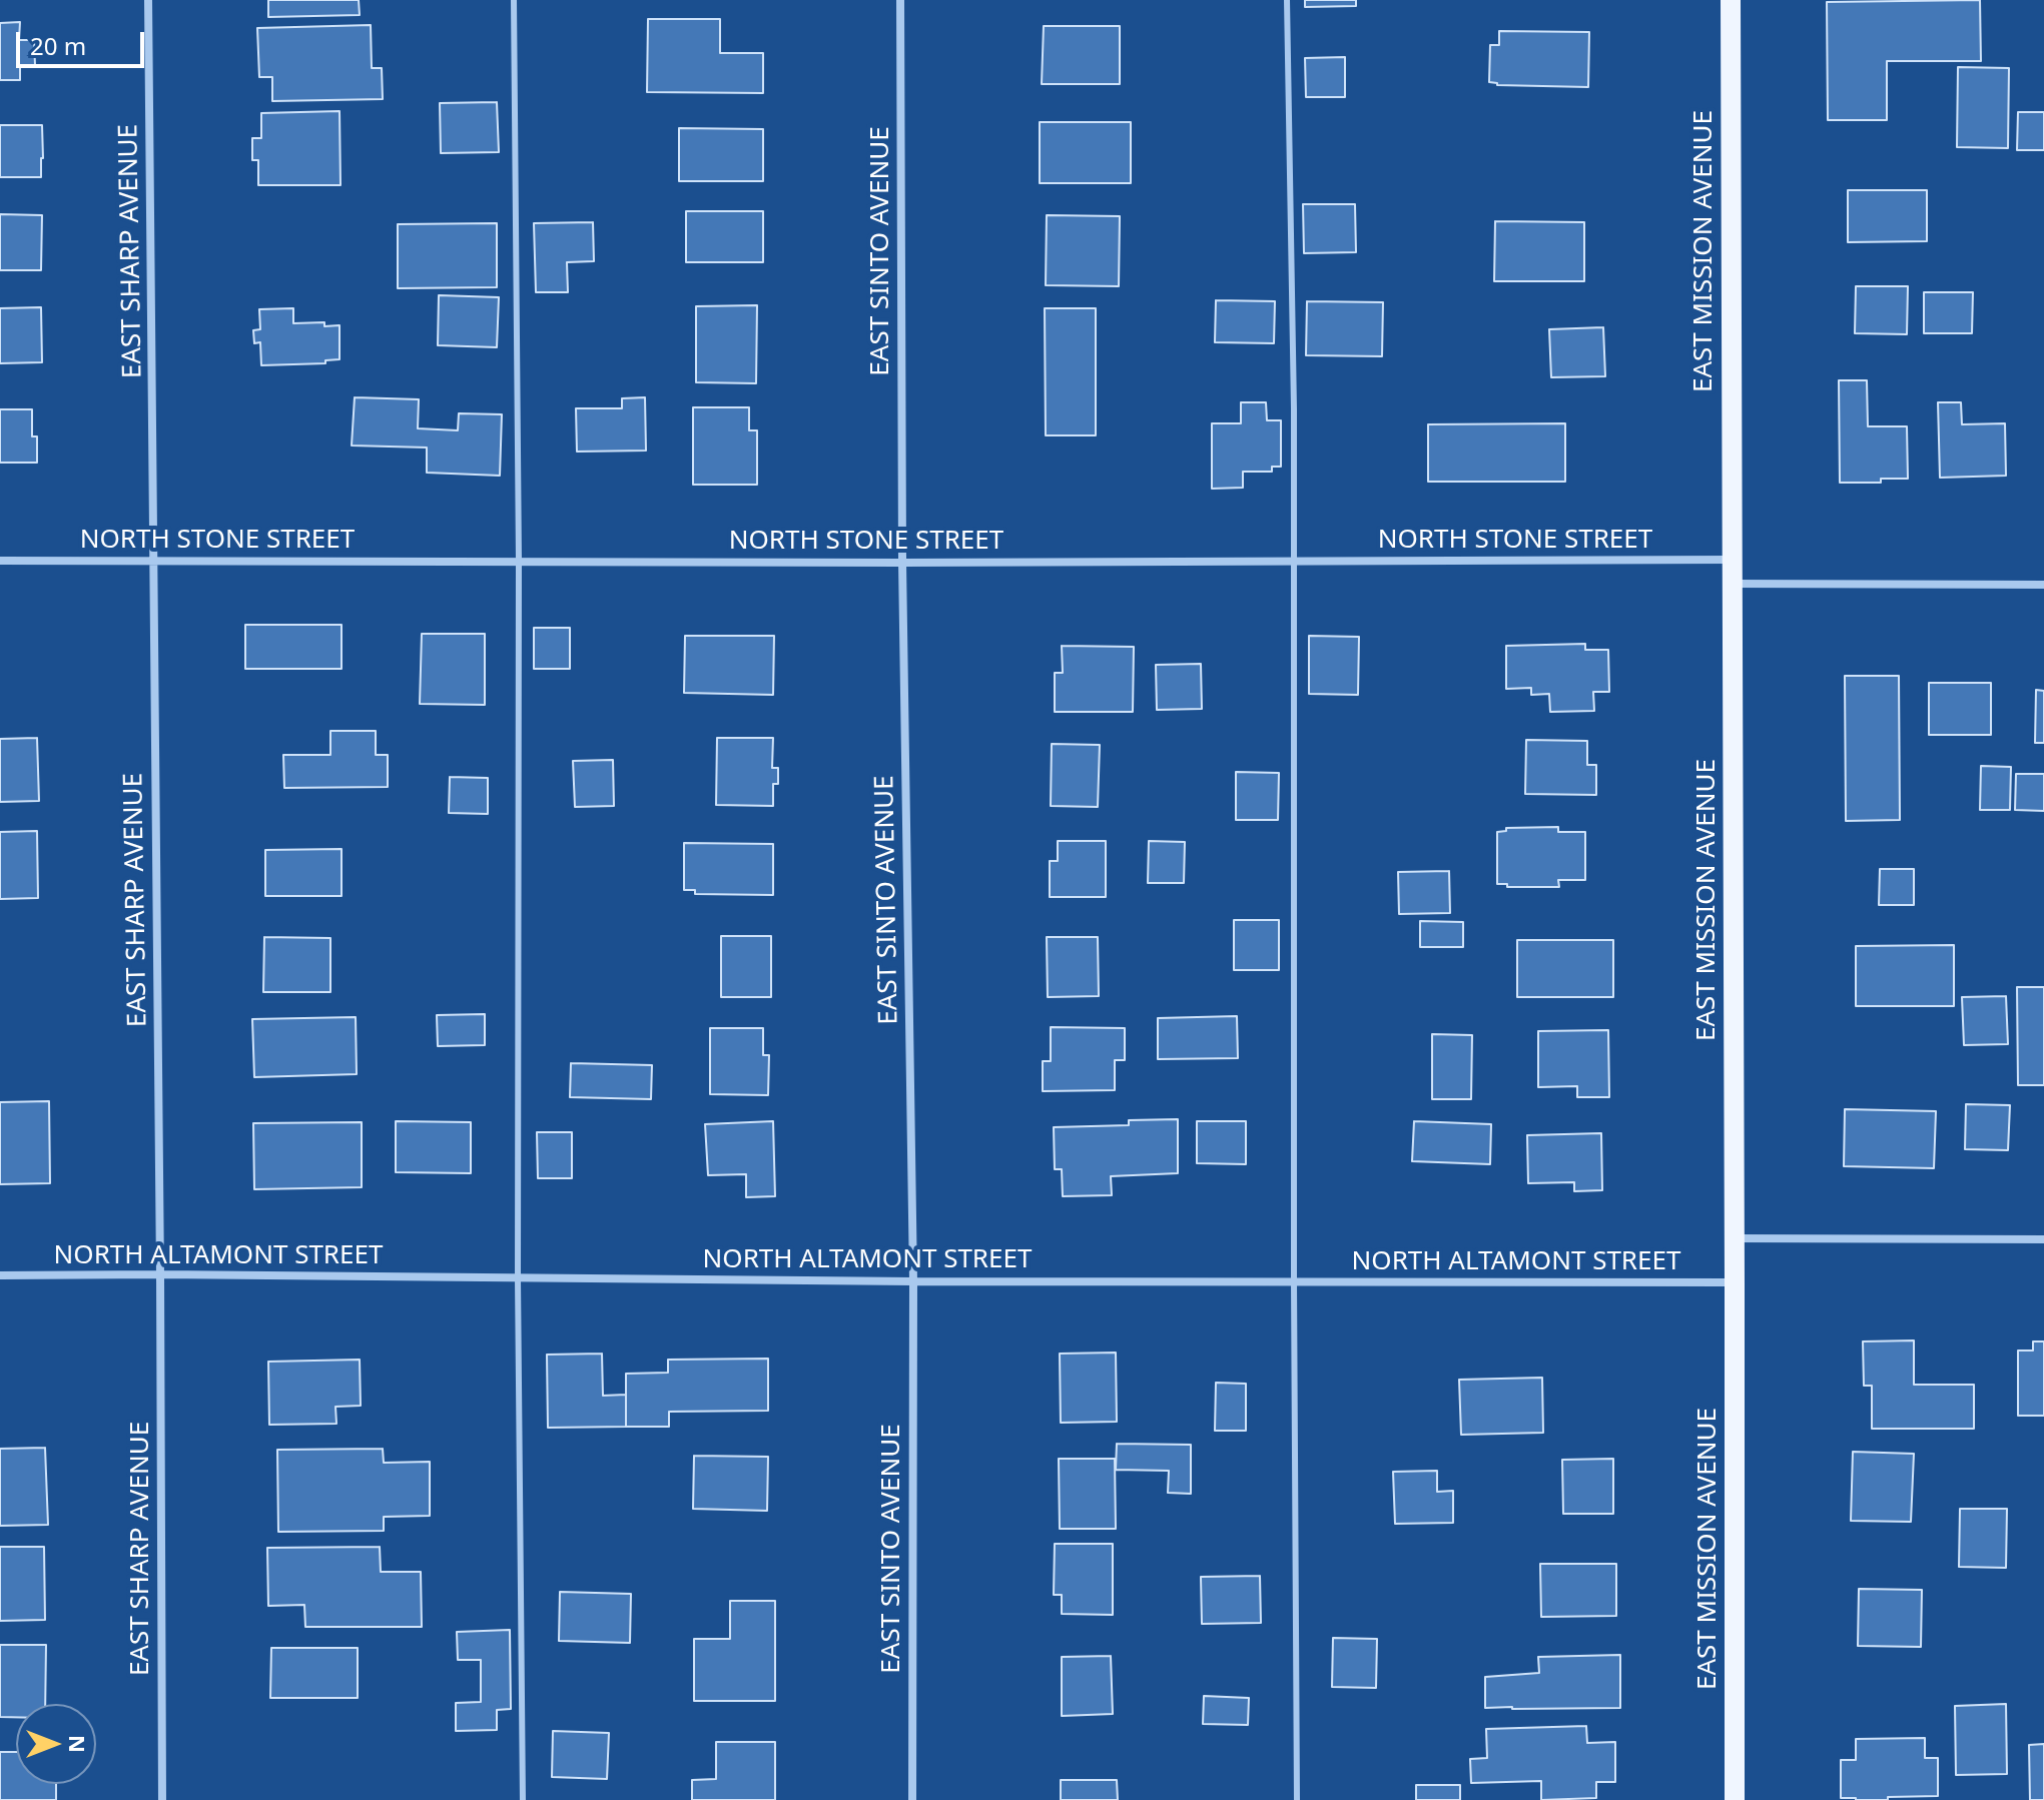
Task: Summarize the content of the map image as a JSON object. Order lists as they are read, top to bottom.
{
  "streets": {
    "main road": ["EAST MISSION AVENUE"],
    "street": [
      "EAST SHARP AVENUE",
      "EAST SINTO AVENUE",
      "NORTH STONE STREET",
      "NORTH ALTAMONT STREET"
    ]
  },
  "crossings": [
    ["EAST SHARP AVENUE", "NORTH STONE STREET"],
    ["EAST SHARP AVENUE", "NORTH ALTAMONT STREET"],
    ["EAST SINTO AVENUE", "NORTH STONE STREET"],
    ["EAST SINTO AVENUE", "NORTH ALTAMONT STREET"],
    ["EAST MISSION AVENUE", "NORTH STONE STREET"],
    ["EAST MISSION AVENUE", "NORTH ALTAMONT STREET"]
  ],
  "scale_bar": "20 m",
  "north": "right"
}
